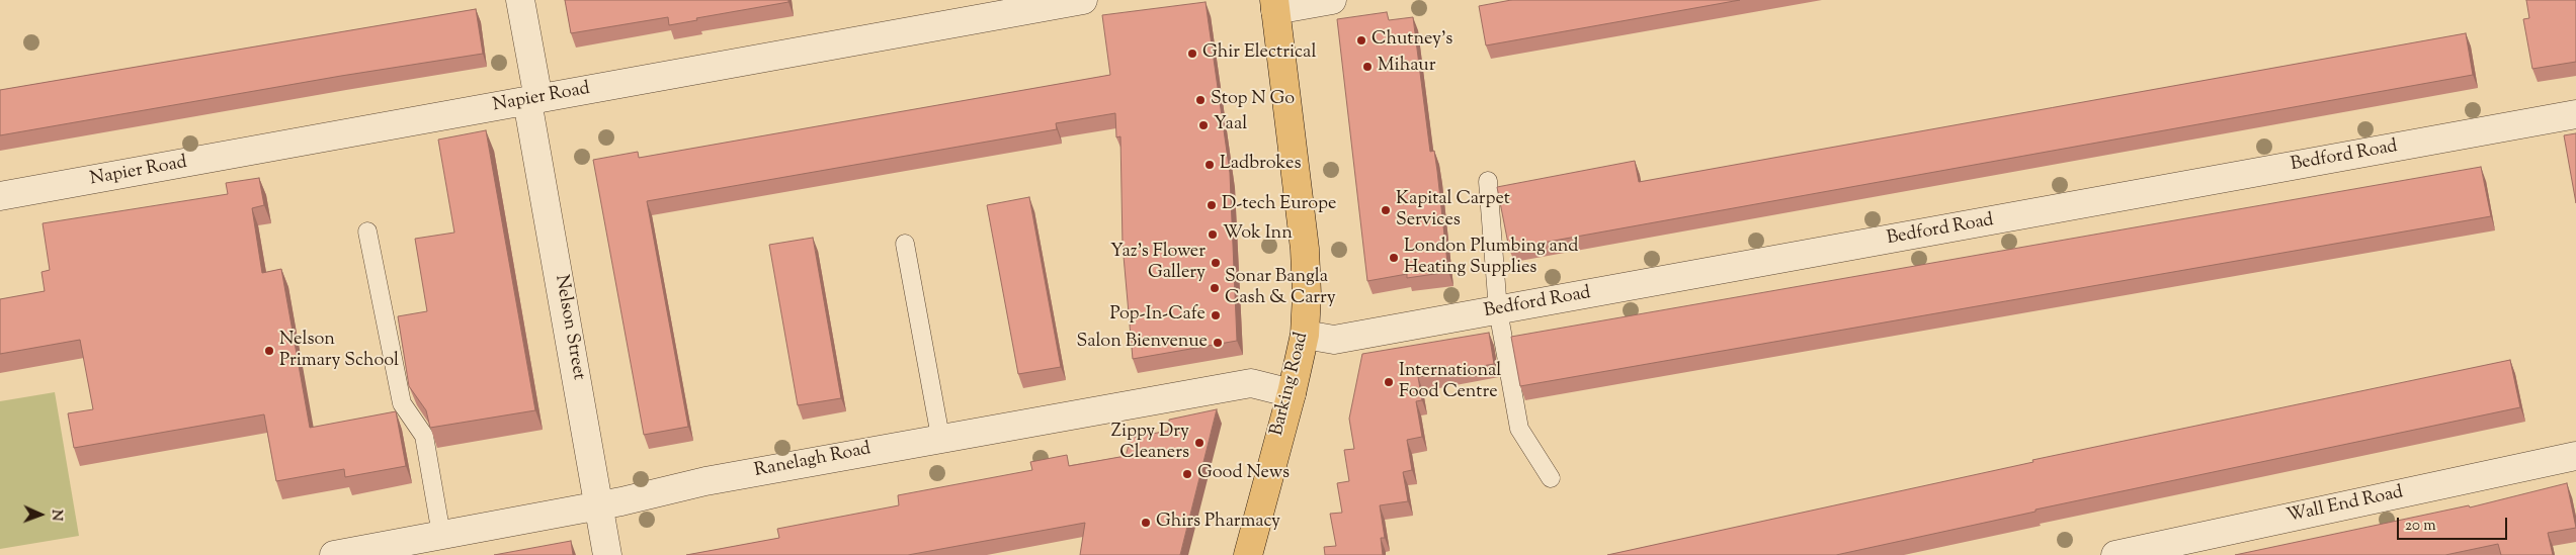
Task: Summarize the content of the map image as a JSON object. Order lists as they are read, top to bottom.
{
  "streets": {
    "main road": ["Barking Road"],
    "street": [
      "Napier Road",
      "Bedford Road",
      "Nelson Street",
      "Ranelagh Road",
      "Wall End Road"
    ]
  },
  "crossings": [
    ["Napier Road", "Nelson Street"],
    ["Bedford Road", "Barking Road"],
    ["Nelson Street", "Ranelagh Road"],
    ["Barking Road", "Ranelagh Road"]
  ],
  "places": [
    "Chutney's",
    "Ghir Electrical",
    "Mihaur",
    "Stop N Go",
    "Yaal",
    "Ladbrokes",
    "D-tech Europe",
    "Kapital Carpet Services",
    "Wok Inn",
    "London Plumbing and Heating Supplies",
    "Yaz's Flower Gallery",
    "Sonar Bangla Cash & Carry",
    "Pop-In-Cafe",
    "Salon Bienvenue",
    "Nelson Primary School",
    "International Food Centre",
    "Zippy Dry Cleaners",
    "Good News",
    "Ghirs Pharmacy"
  ],
  "scale_bar": "20 m",
  "north": "right"
}
